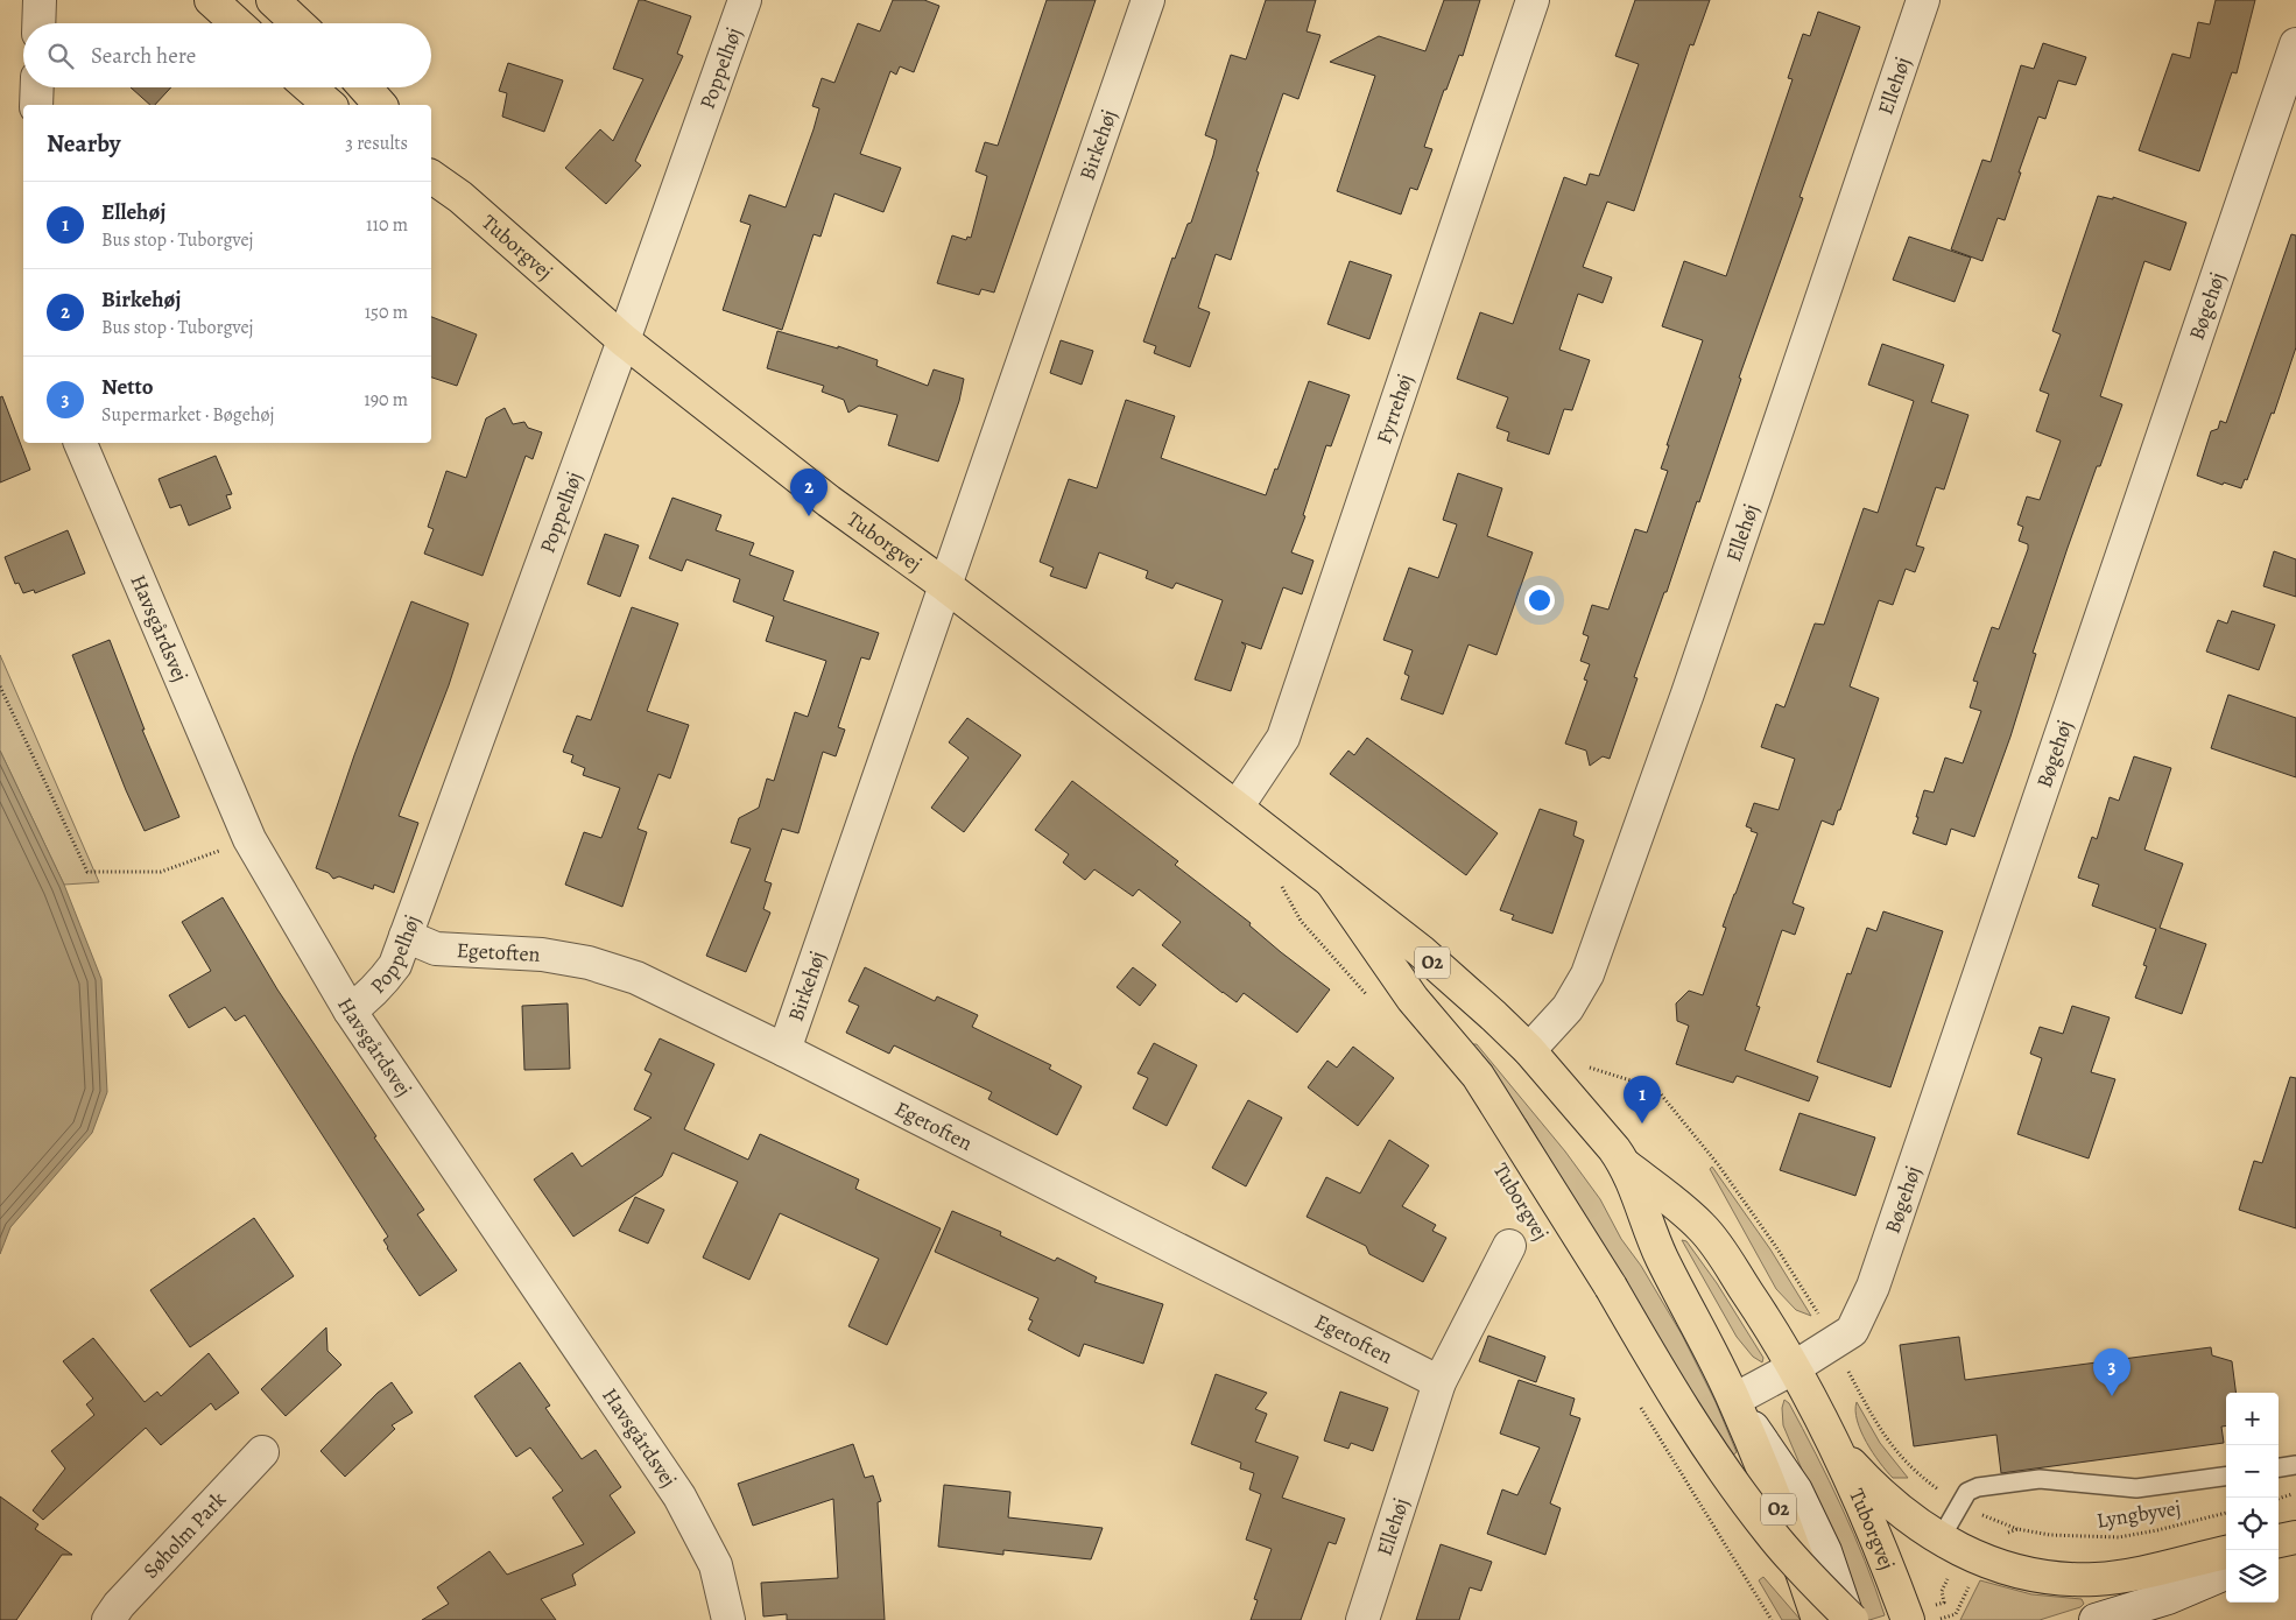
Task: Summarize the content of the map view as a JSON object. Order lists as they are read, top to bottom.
{
  "streets": {
    "main road": ["Tuborgvej", "O2"],
    "street": [
      "Poppelhøj",
      "Ellehøj",
      "Birkehøj",
      "Bøgehøj",
      "Fyrrehøj",
      "Havsgårdsvej",
      "Egetoften",
      "Søholm Park"
    ],
    "path": ["Lyngbyvej"]
  },
  "crossings": [
    ["Poppelhøj", "Tuborgvej"],
    ["Poppelhøj", "Havsgårdsvej"],
    ["Poppelhøj", "Egetoften"],
    ["Ellehøj", "Tuborgvej"],
    ["Ellehøj", "Egetoften"],
    ["Birkehøj", "Tuborgvej"],
    ["Birkehøj", "Egetoften"],
    ["Tuborgvej", "Bøgehøj"],
    ["Tuborgvej", "Fyrrehøj"]
  ],
  "page": {
    "search": "Search here",
    "heading": ["Nearby", "3 results"],
    "list": [
      {
        "mark": "1",
        "name": "Ellehøj",
        "note": "Bus stop · Tuborgvej",
        "value": "110 m"
      },
      {
        "mark": "2",
        "name": "Birkehøj",
        "note": "Bus stop · Tuborgvej",
        "value": "150 m"
      },
      {
        "mark": "3",
        "name": "Netto",
        "note": "Supermarket · Bøgehøj",
        "value": "190 m"
      }
    ],
    "pins": ["2", "1", "3"],
    "map_buttons": ["+", "−"]
  }
}
